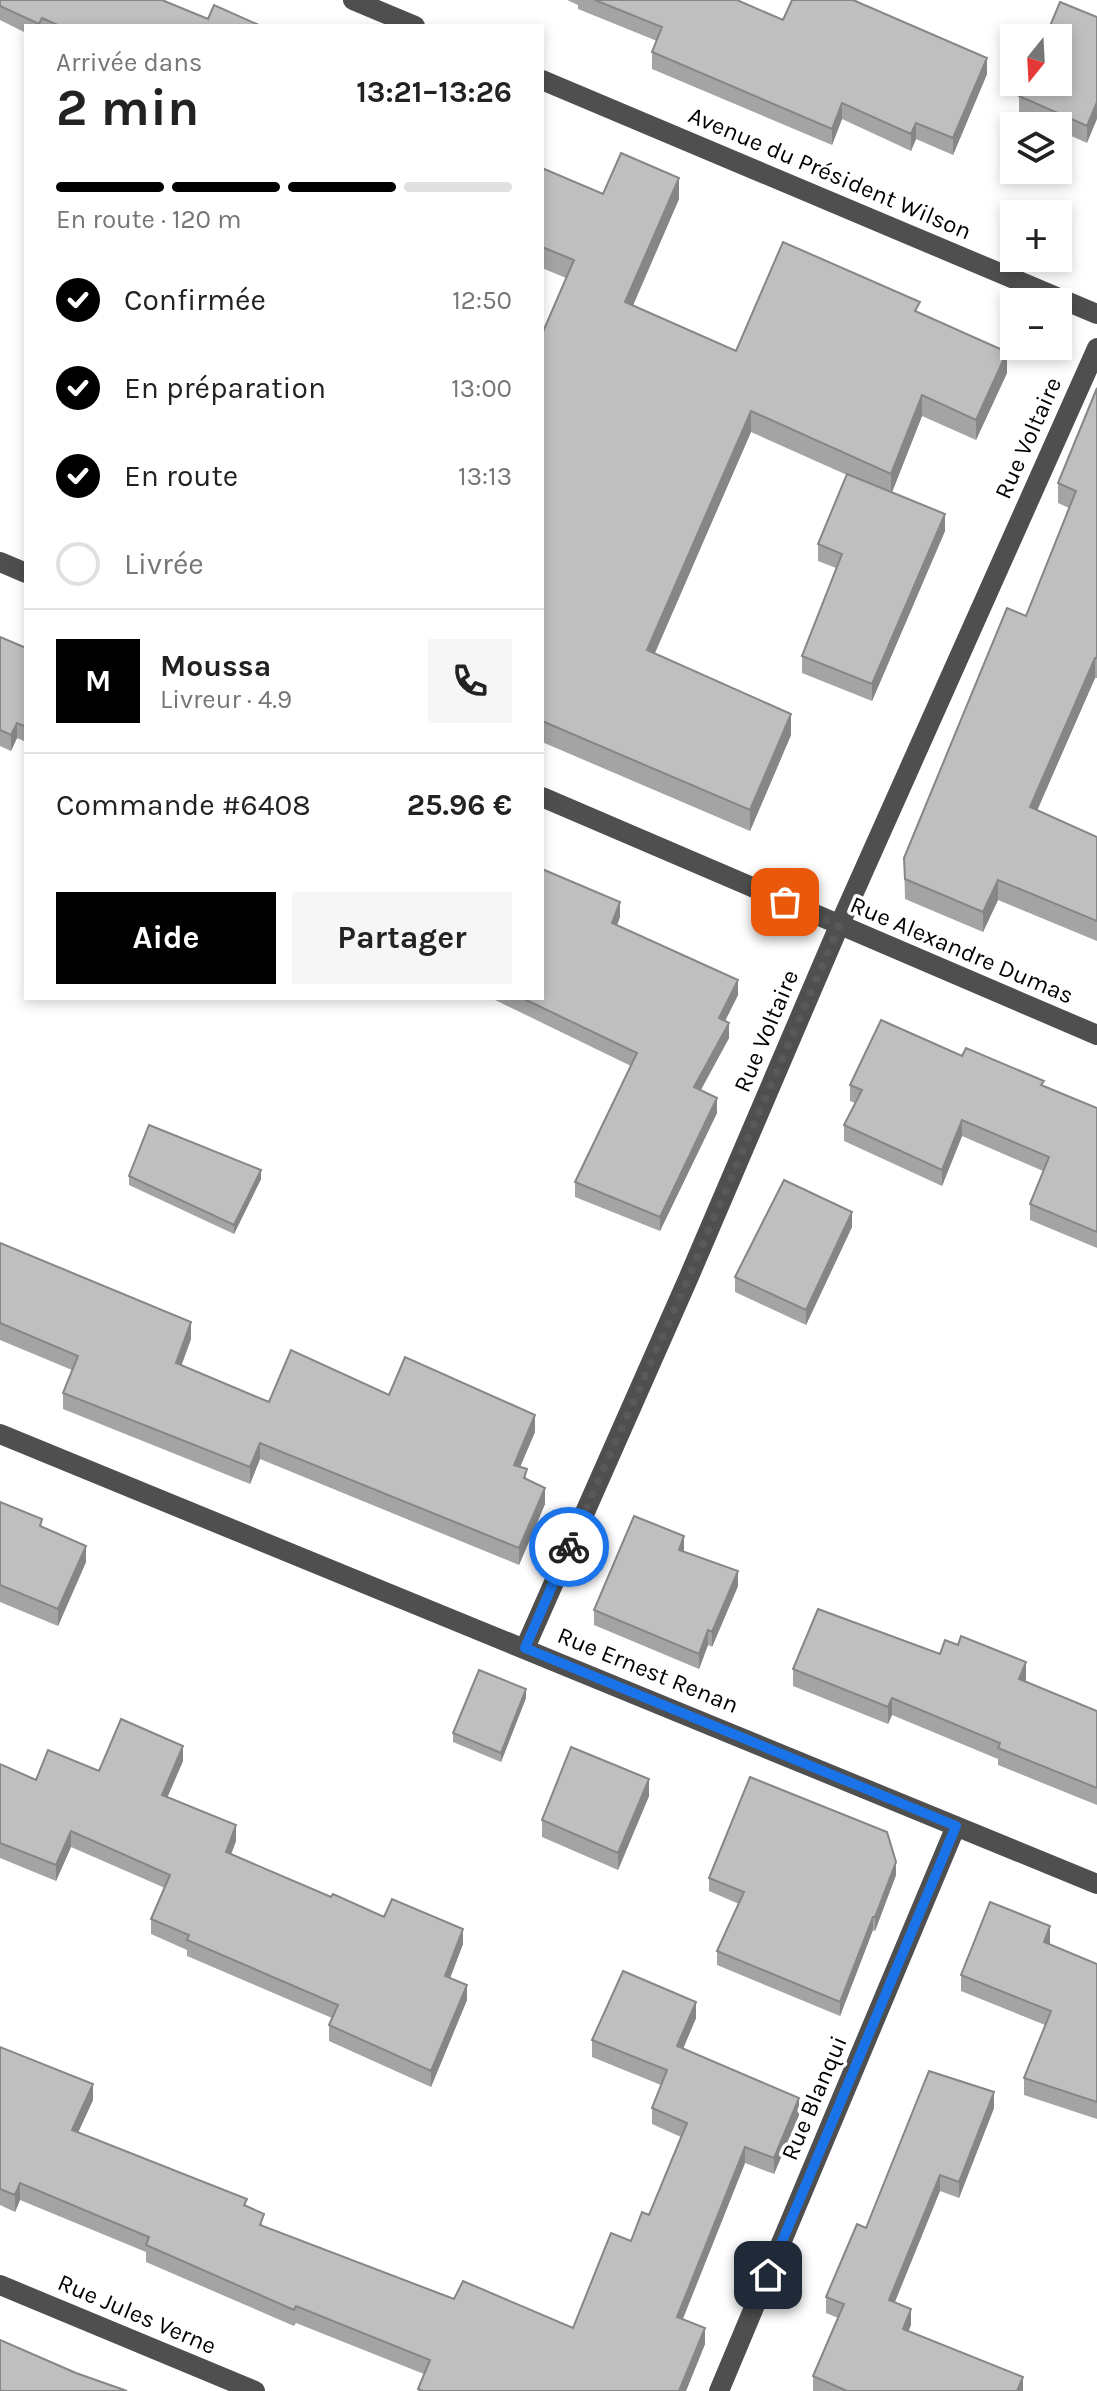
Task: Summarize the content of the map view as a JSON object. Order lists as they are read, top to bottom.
{
  "streets": {
    "street": [
      "Avenue du Président Wilson",
      "Rue Voltaire",
      "Rue Alexandre Dumas",
      "Rue Ernest Renan",
      "Rue Blanqui",
      "Rue Jules Verne"
    ]
  },
  "crossings": [
    ["Rue Voltaire", "Rue Alexandre Dumas"],
    ["Rue Voltaire", "Rue Ernest Renan"],
    ["Rue Ernest Renan", "Rue Blanqui"]
  ],
  "north": "bottom",
  "page": {
    "map_buttons": ["+", "−"],
    "heading": ["2 min", "Arrivée dans", "13:21–13:26"],
    "panel": [
      "Moussa",
      "Livreur · 4.9",
      "Commande #6408",
      "25.96 €"
    ],
    "bar": "En route · 120 m",
    "list": [
      ["Confirmée", "12:50"],
      ["En préparation", "13:00"],
      ["En route", "13:13"],
      "Livrée"
    ],
    "round": "M",
    "buttons": ["Aide", "Partager"]
  }
}
